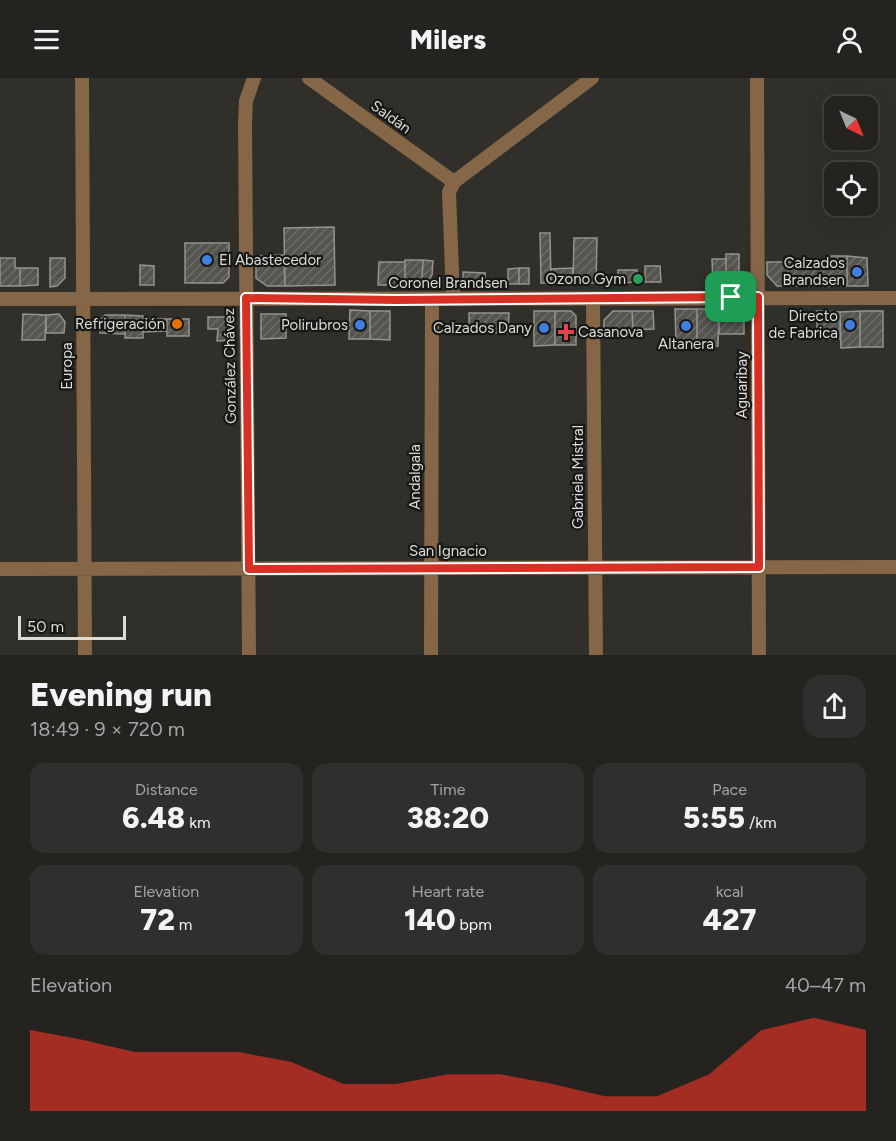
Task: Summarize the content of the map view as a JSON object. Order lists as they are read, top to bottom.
{
  "streets": {
    "street": [
      "Saldán",
      "Coronel Brandsen",
      "Europa",
      "González Chávez",
      "Aguaribay",
      "Andalgala",
      "Gabriela Mistral",
      "San Ignacio"
    ]
  },
  "crossings": [
    ["Coronel Brandsen", "Europa"],
    ["Coronel Brandsen", "González Chávez"],
    ["Coronel Brandsen", "Aguaribay"],
    ["Coronel Brandsen", "Andalgala"],
    ["Coronel Brandsen", "Gabriela Mistral"],
    ["Europa", "San Ignacio"],
    ["González Chávez", "San Ignacio"],
    ["Aguaribay", "San Ignacio"],
    ["Andalgala", "San Ignacio"],
    ["Gabriela Mistral", "San Ignacio"]
  ],
  "places": {
    "other": [
      "El Abastecedor",
      "Calzados Brandsen",
      "Ozono Gym",
      "Refrigeración",
      "Polirubros",
      "Directo de Fabrica",
      "Altanera",
      "Calzados Dany"
    ],
    "health": ["Casanova"]
  },
  "scale_bar": "50 m",
  "north": "bottom right",
  "page": {
    "header": "Milers",
    "scale": "50 m",
    "heading": ["Evening run", "18:49 · 9 × 720 m"],
    "stats": [
      ["Distance", "6.48 km"],
      ["Time", "38:20"],
      ["Pace", "5:55 /km"],
      ["Elevation", "72 m"],
      ["Heart rate", "140 bpm"],
      ["kcal", "427"]
    ],
    "chart": ["Elevation", "40–47 m"]
  }
}
